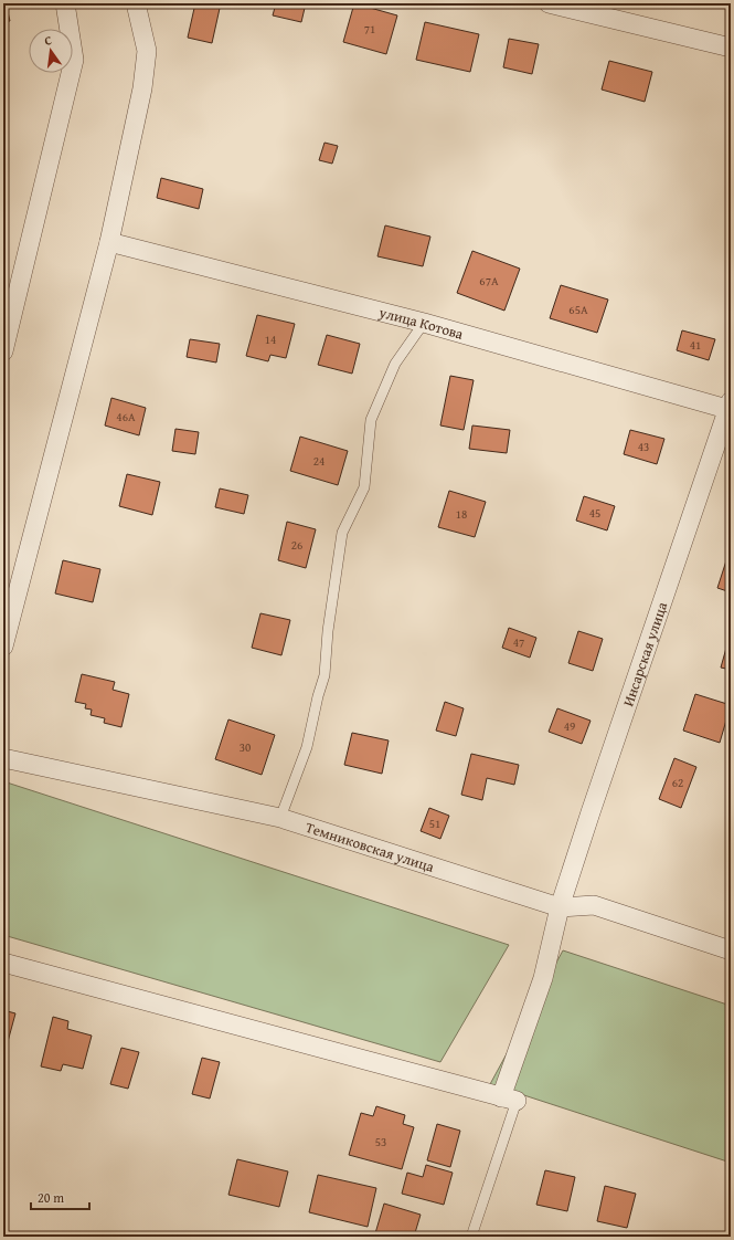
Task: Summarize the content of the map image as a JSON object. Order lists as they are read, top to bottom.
{
  "streets": {
    "street": ["улица Котова", "Инсарская улица", "Темниковская улица"]
  },
  "crossings": [
    ["улица Котова", "Инсарская улица"],
    ["Инсарская улица", "Темниковская улица"]
  ],
  "house_numbers": [
    "71",
    "67А",
    "65А",
    "14",
    "41",
    "46А",
    "43",
    "24",
    "45",
    "18",
    "26",
    "47",
    "49",
    "30",
    "62",
    "51",
    "53"
  ],
  "scale_bar": "20 m",
  "north": "top"
}
